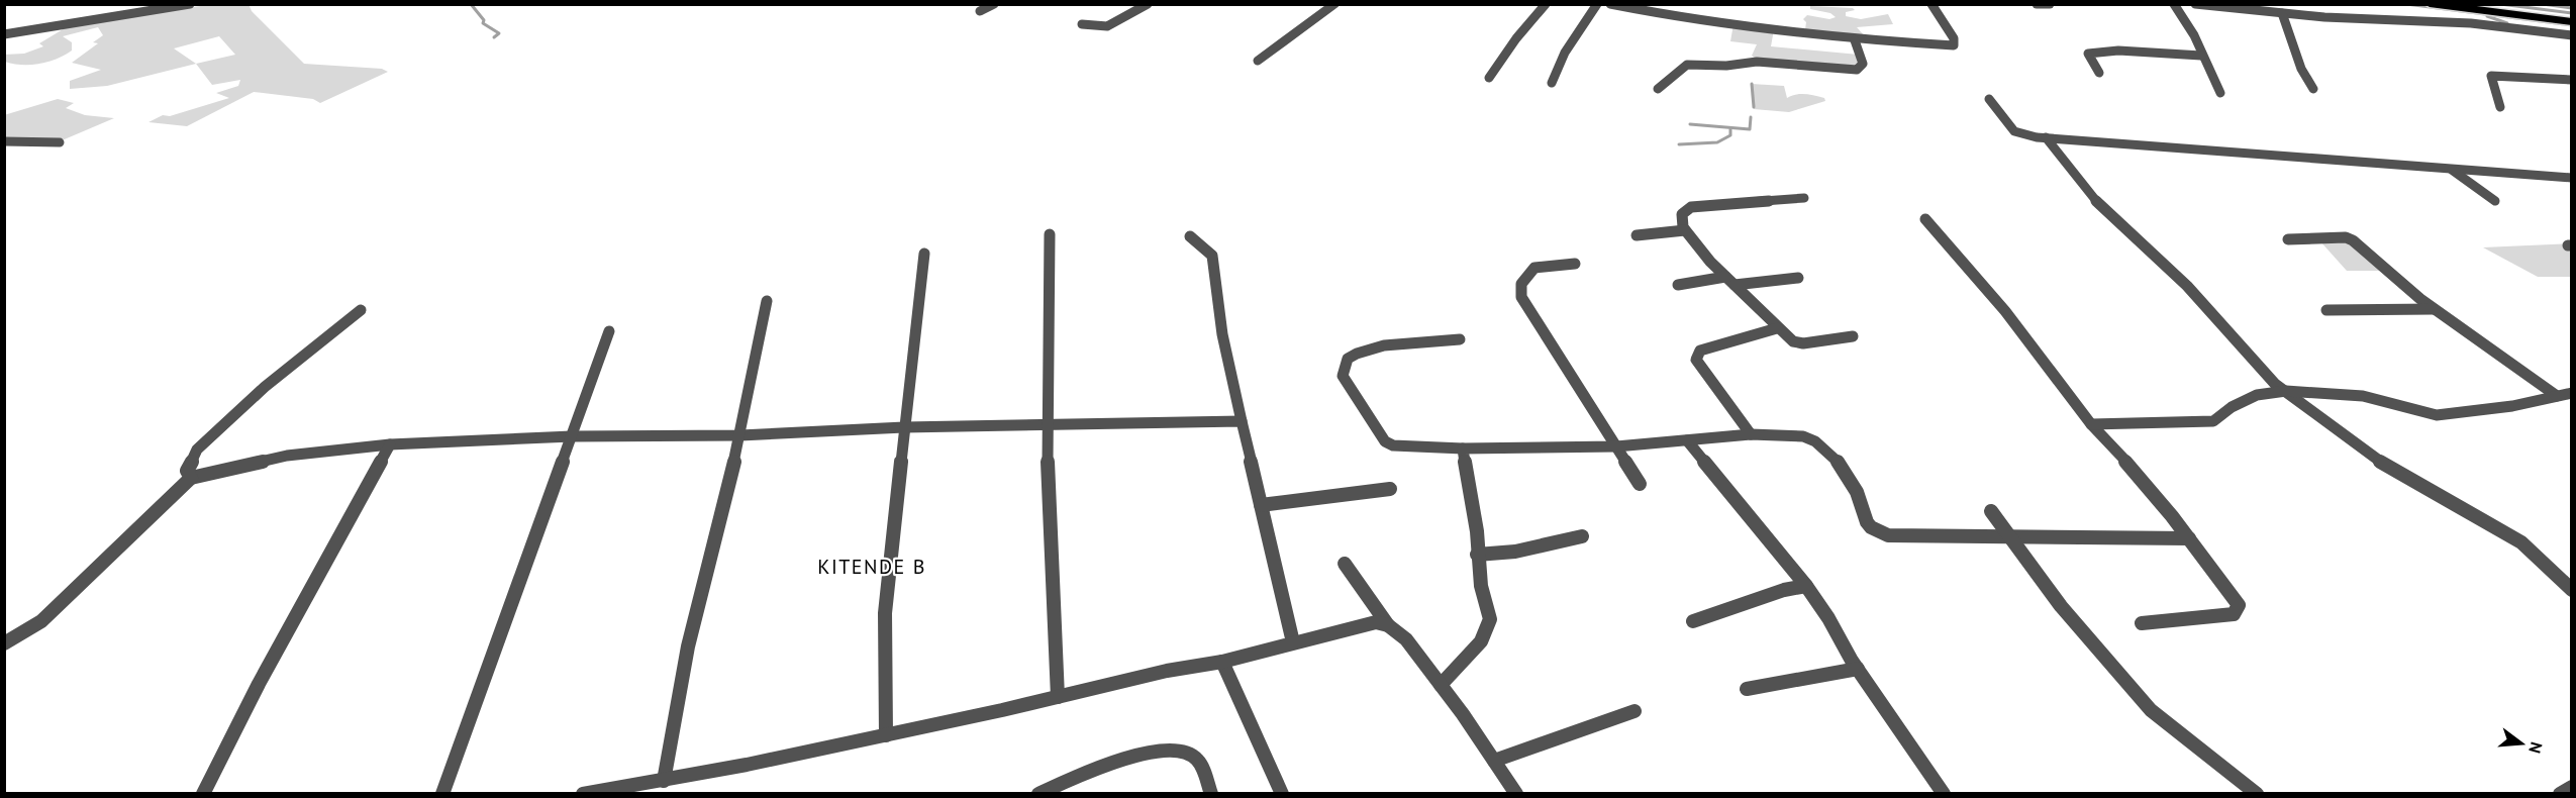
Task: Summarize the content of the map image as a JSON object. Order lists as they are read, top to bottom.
{
  "districts": ["KITENDE B"],
  "north": "right"
}
